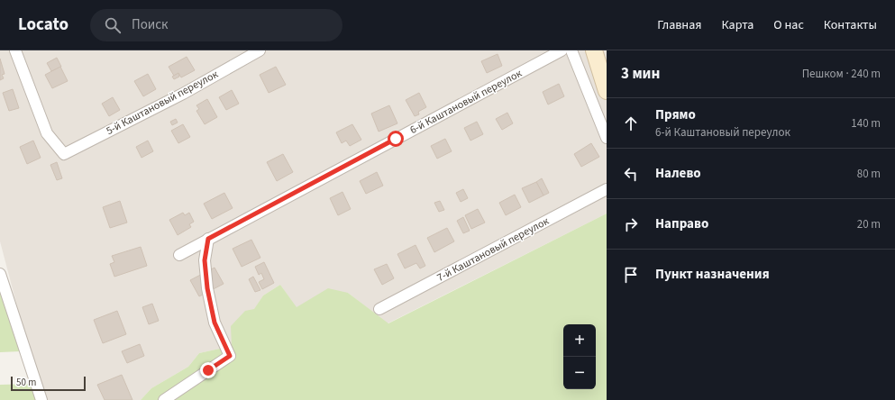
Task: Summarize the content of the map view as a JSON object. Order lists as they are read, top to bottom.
{
  "streets": {
    "street": ["6-й Каштановый переулок", "5-й Каштановый переулок", "7-й Каштановый переулок"]
  },
  "scale_bar": "50 m",
  "page": {
    "header": "Locato",
    "search": "Поиск",
    "nav": [
      "Главная",
      "Карта",
      "О нас",
      "Контакты"
    ],
    "heading": ["3 мин", "Пешком · 240 m"],
    "list": [
      ["Прямо", "6-й Каштановый переулок", "140 m"],
      ["Налево", "80 m"],
      ["Направо", "20 m"],
      "Пункт назначения"
    ],
    "map_buttons": ["+", "−"],
    "scale": "50 m"
  }
}
